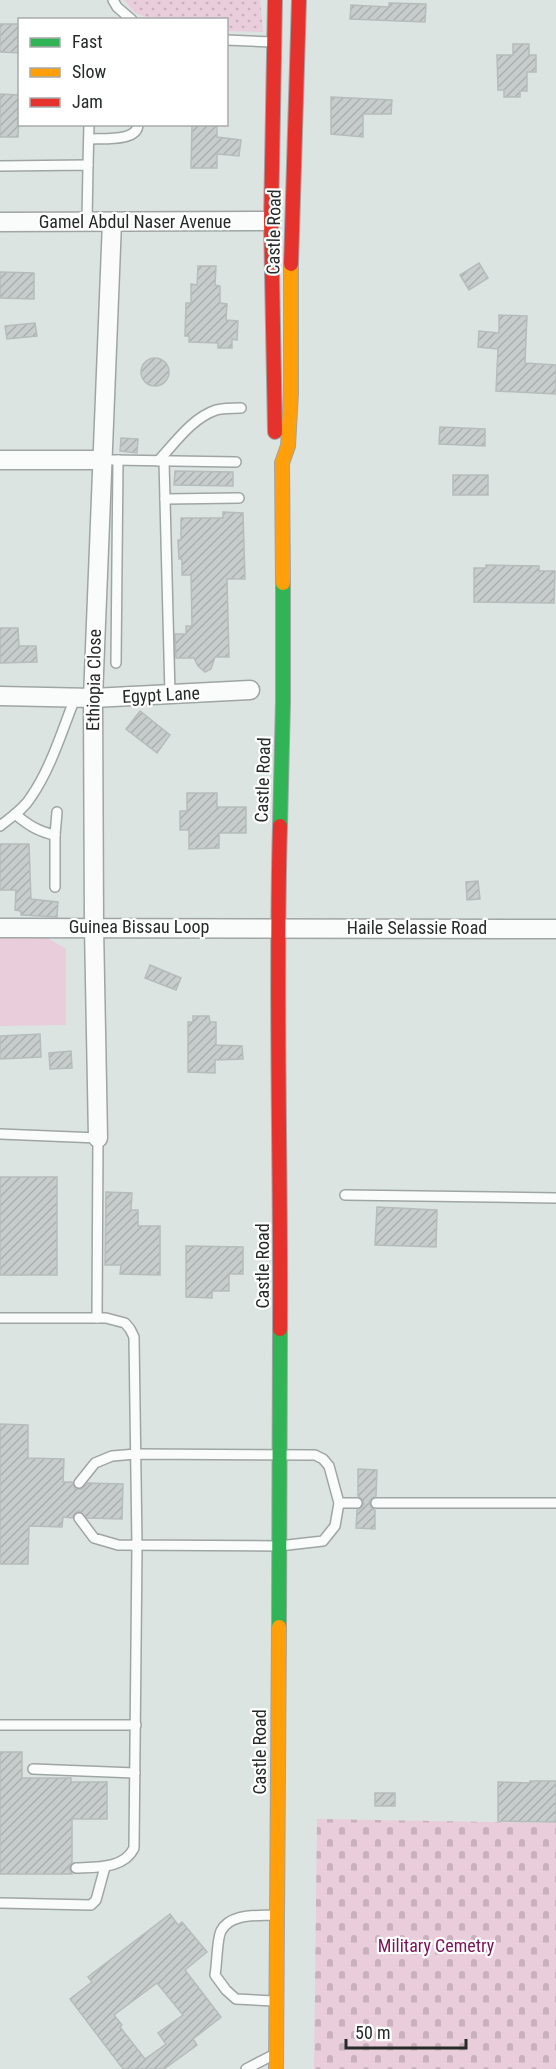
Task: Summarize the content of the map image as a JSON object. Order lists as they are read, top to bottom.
{
  "streets": {
    "main road": ["Castle Road"],
    "street": [
      "Gamel Abdul Naser Avenue",
      "Ethiopia Close",
      "Egypt Lane",
      "Guinea Bissau Loop",
      "Haile Selassie Road"
    ]
  },
  "crossings": [
    ["Gamel Abdul Naser Avenue", "Castle Road"],
    ["Gamel Abdul Naser Avenue", "Ethiopia Close"],
    ["Castle Road", "Guinea Bissau Loop"],
    ["Castle Road", "Haile Selassie Road"],
    ["Ethiopia Close", "Egypt Lane"],
    ["Ethiopia Close", "Guinea Bissau Loop"],
    ["Guinea Bissau Loop", "Haile Selassie Road"]
  ],
  "parks": ["Military Cemetry"],
  "legend": ["Fast", "Slow", "Jam"],
  "scale_bar": "50 m"
}
